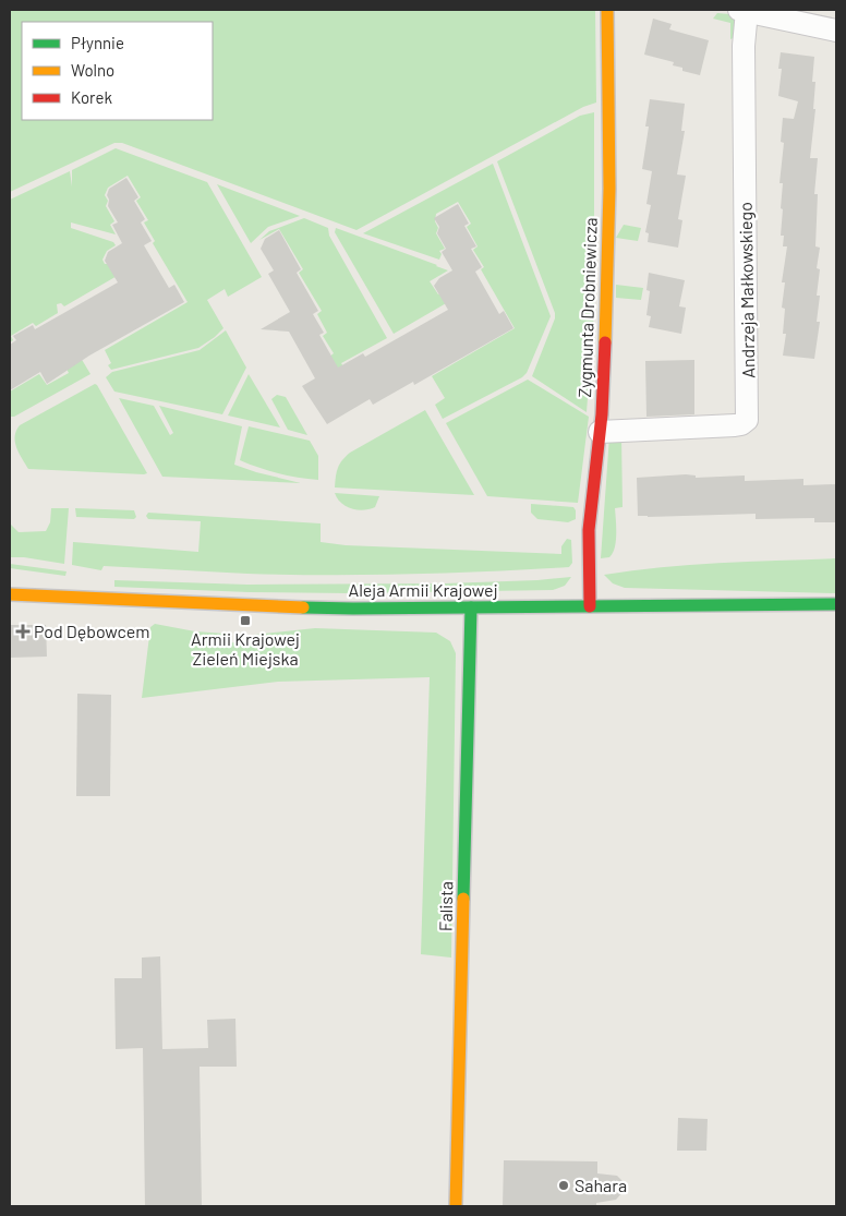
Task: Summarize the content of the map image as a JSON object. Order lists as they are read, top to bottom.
{
  "streets": {
    "street": [
      "Andrzeja Małkowskiego",
      "Zygmunta Drobniewicza",
      "Aleja Armii Krajowej",
      "Falista"
    ]
  },
  "crossings": [
    ["Andrzeja Małkowskiego", "Zygmunta Drobniewicza"],
    ["Zygmunta Drobniewicza", "Aleja Armii Krajowej"],
    ["Aleja Armii Krajowej", "Falista"]
  ],
  "places": {
    "transit": ["Armii Krajowej Zieleń Miejska"],
    "health": ["Pod Dębowcem"],
    "other": ["Sahara"]
  },
  "legend": ["Płynnie", "Wolno", "Korek"]
}
